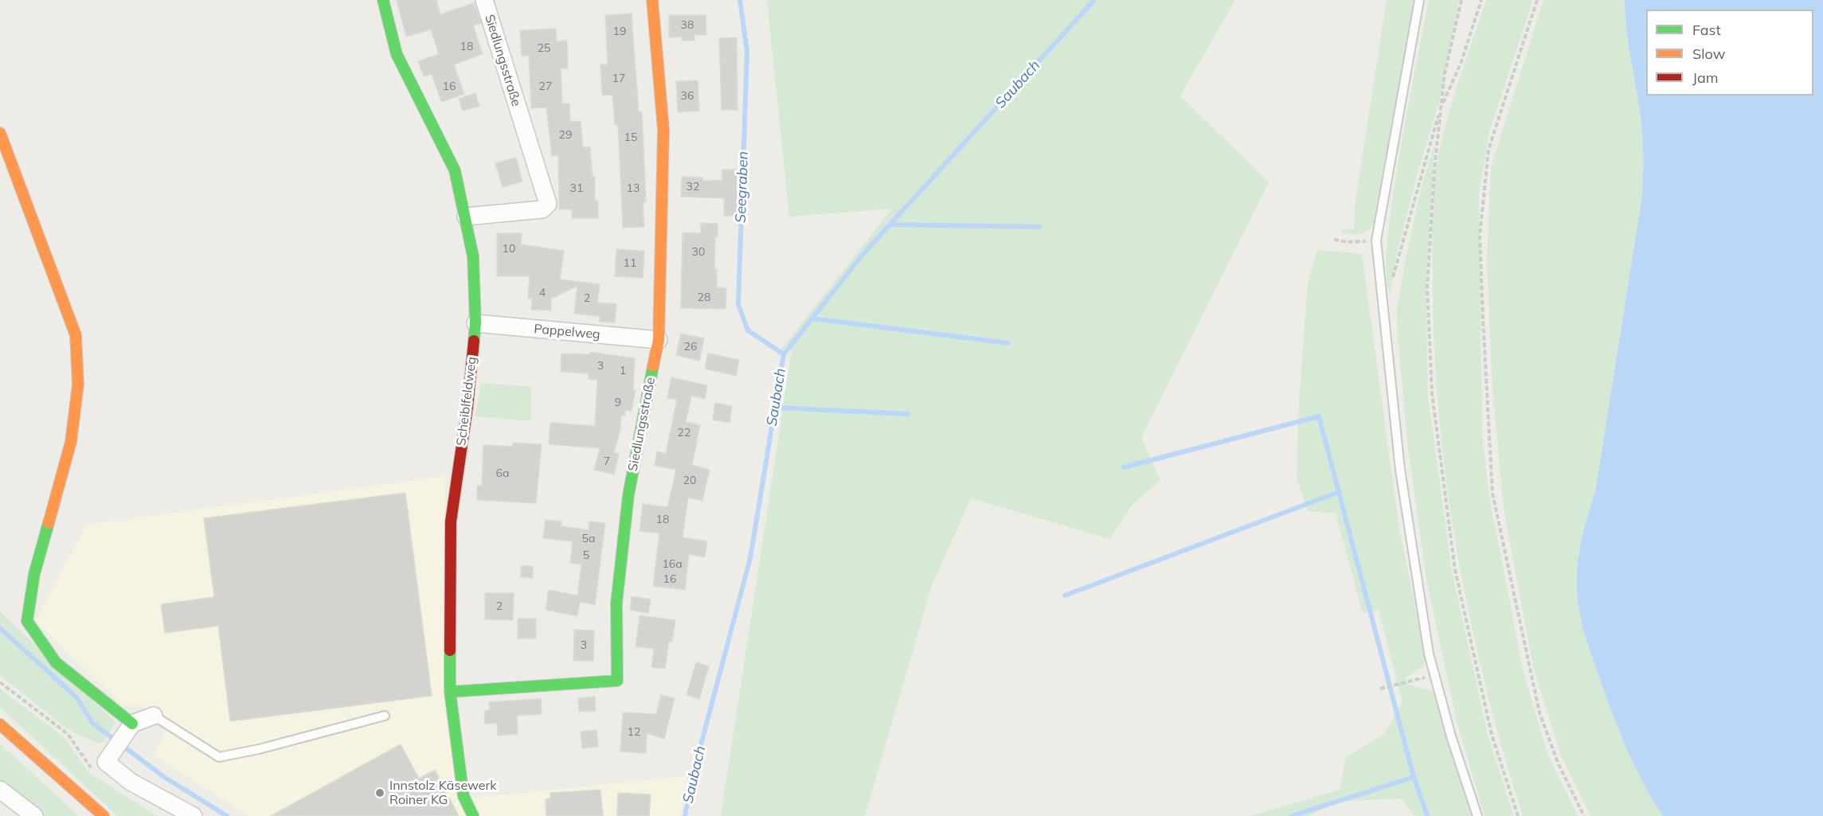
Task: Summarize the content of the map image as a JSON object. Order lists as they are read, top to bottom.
{
  "streets": {
    "street": ["Siedlungsstraße", "Pappelweg", "Scheiblfeldweg"]
  },
  "crossings": [
    ["Siedlungsstraße", "Pappelweg"],
    ["Siedlungsstraße", "Scheiblfeldweg"],
    ["Pappelweg", "Scheiblfeldweg"]
  ],
  "water": ["Saubach", "Seegraben"],
  "places": ["Innstolz Käsewerk Roiner KG"],
  "house_numbers": [
    "38",
    "19",
    "18",
    "25",
    "17",
    "16",
    "27",
    "36",
    "29",
    "15",
    "32",
    "31",
    "13",
    "10",
    "30",
    "11",
    "4",
    "28",
    "2",
    "26",
    "3",
    "1",
    "9",
    "22",
    "7",
    "6a",
    "20",
    "18",
    "5a",
    "5",
    "16a",
    "16",
    "2",
    "3",
    "12"
  ],
  "legend": ["Fast", "Slow", "Jam"]
}
